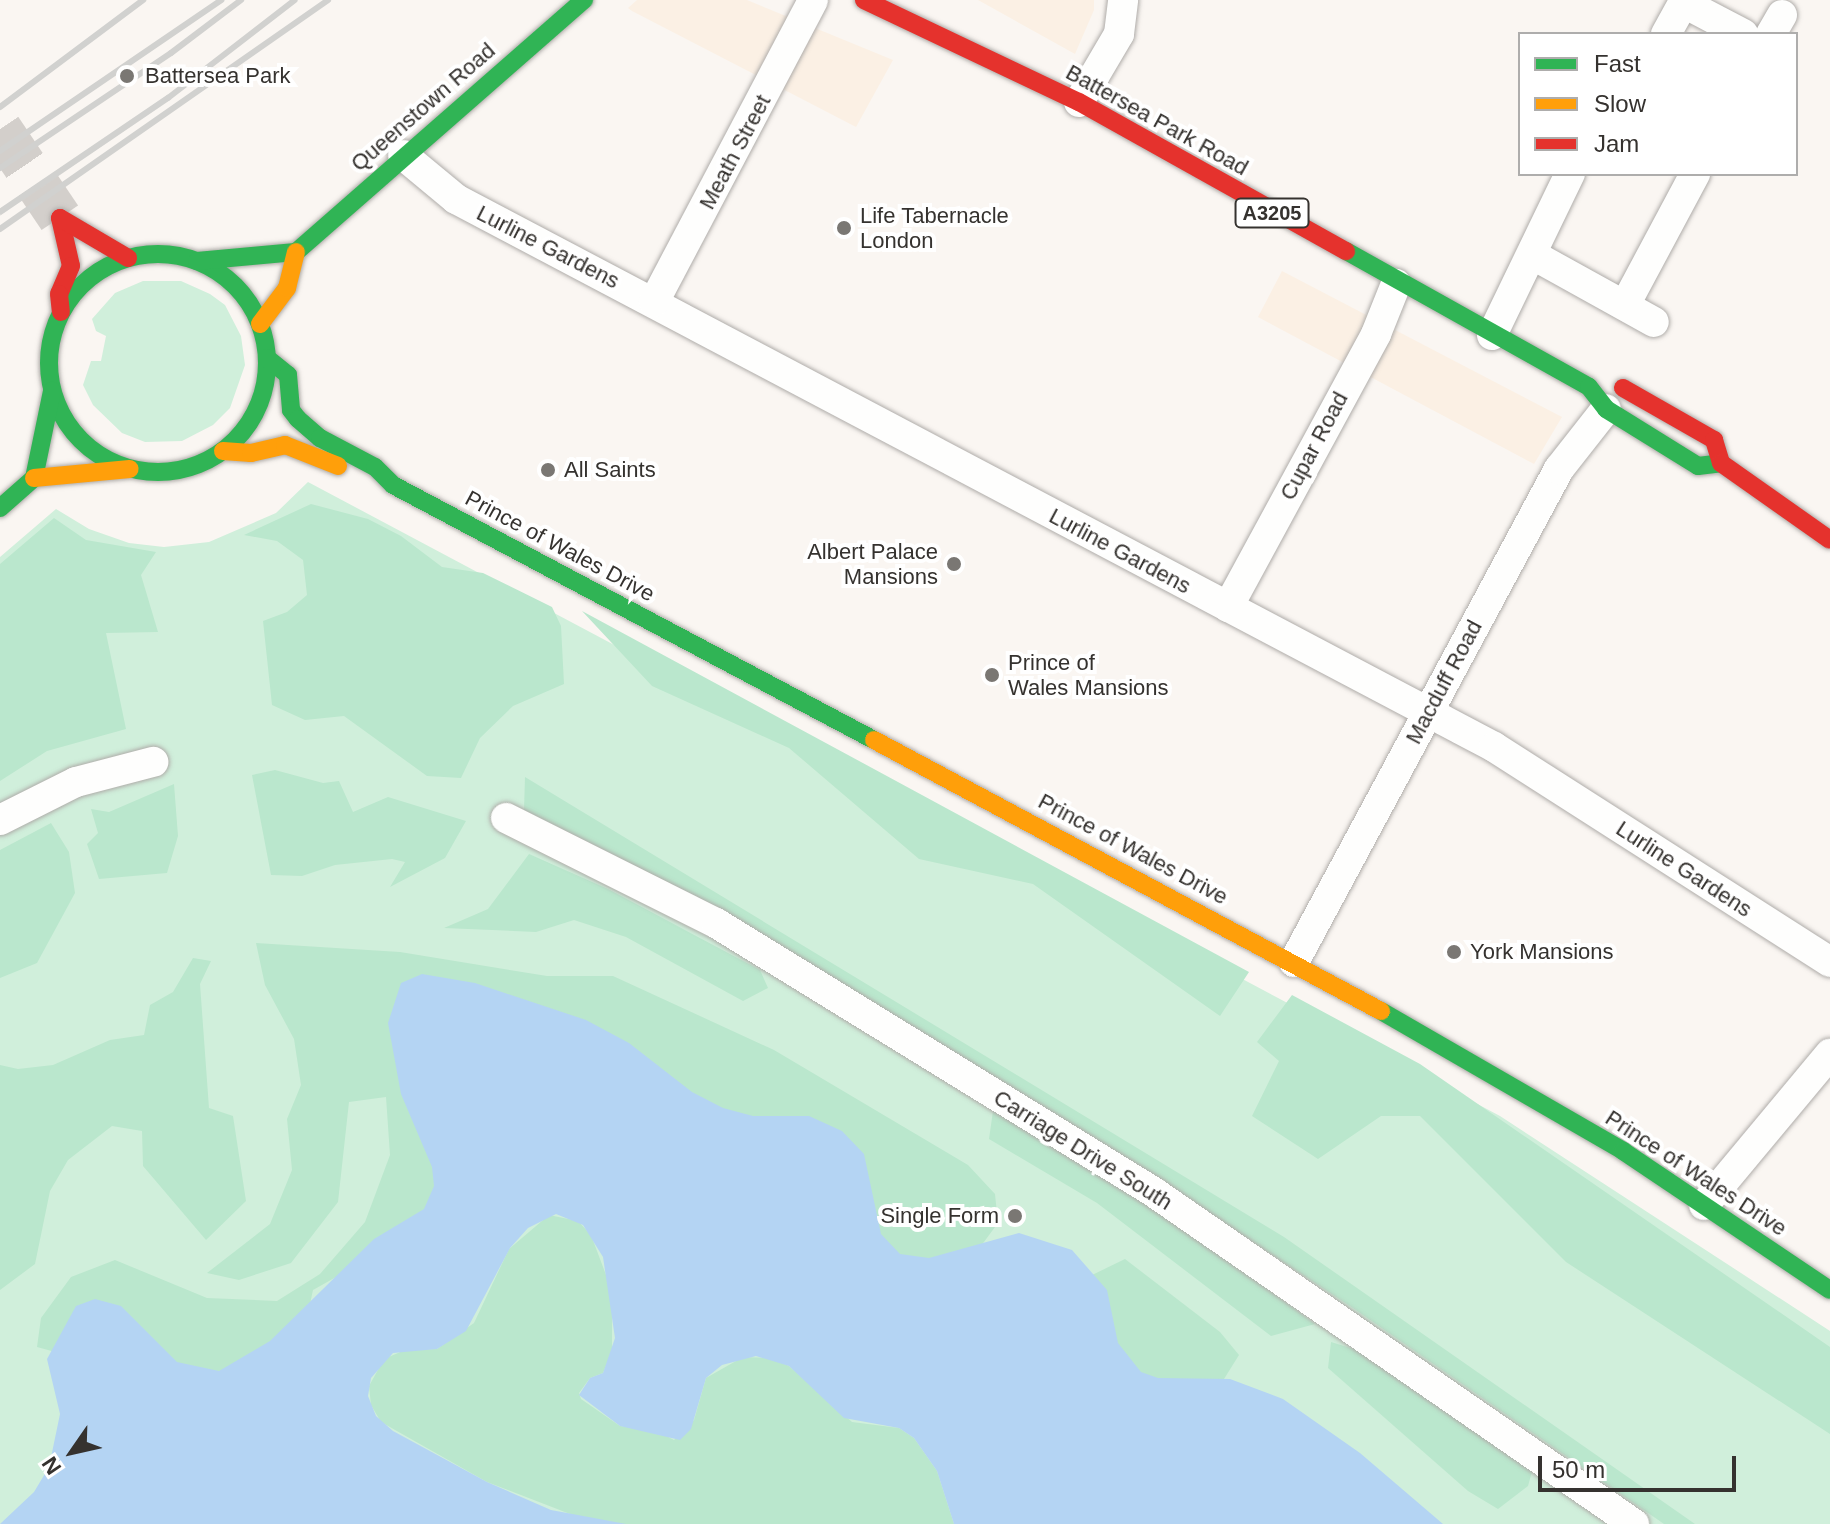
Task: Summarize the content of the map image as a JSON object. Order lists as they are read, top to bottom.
{
  "streets": {
    "main road": [
      "Queenstown Road",
      "Battersea Park Road",
      "A3205",
      "Prince of Wales Drive"
    ],
    "street": [
      "Meath Street",
      "Lurline Gardens",
      "Cupar Road",
      "Macduff Road",
      "Carriage Drive South"
    ]
  },
  "crossings": [
    ["Queenstown Road", "Lurline Gardens"],
    ["Battersea Park Road", "Cupar Road"],
    ["Battersea Park Road", "Macduff Road"],
    ["Meath Street", "Lurline Gardens"],
    ["Lurline Gardens", "Cupar Road"],
    ["Lurline Gardens", "Macduff Road"],
    ["Prince of Wales Drive", "Macduff Road"]
  ],
  "places": [
    "Battersea Park",
    "Life Tabernacle London",
    "All Saints",
    "Albert Palace Mansions",
    "Prince of Wales Mansions",
    "York Mansions",
    "Single Form"
  ],
  "legend": ["Fast", "Slow", "Jam"],
  "scale_bar": "50 m",
  "north": "bottom left"
}
